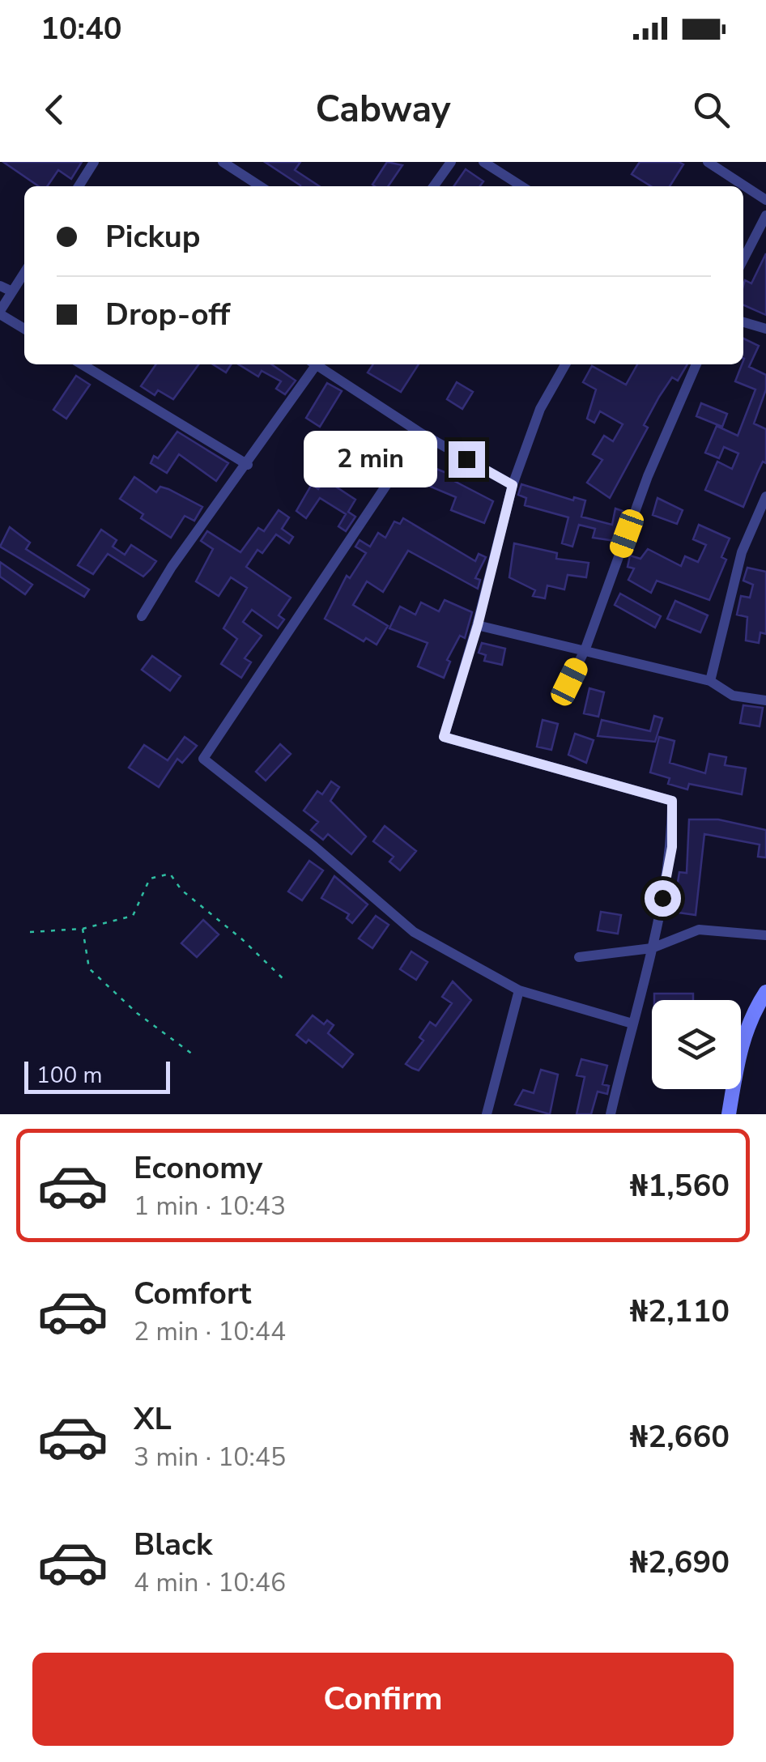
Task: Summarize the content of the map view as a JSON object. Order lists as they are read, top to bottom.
{
  "scale_bar": "100 m",
  "page": {
    "status": "10:40",
    "header": "Cabway",
    "banner": ["Pickup", "Drop-off"],
    "bubble": "2 min",
    "scale": "100 m",
    "list": [
      {
        "name": "Economy",
        "note": "1 min · 10:43",
        "value": "₦1,560"
      },
      {
        "name": "Comfort",
        "note": "2 min · 10:44",
        "value": "₦2,110"
      },
      {
        "name": "XL",
        "note": "3 min · 10:45",
        "value": "₦2,660"
      },
      {
        "name": "Black",
        "note": "4 min · 10:46",
        "value": "₦2,690"
      }
    ],
    "buttons": "Confirm"
  }
}
